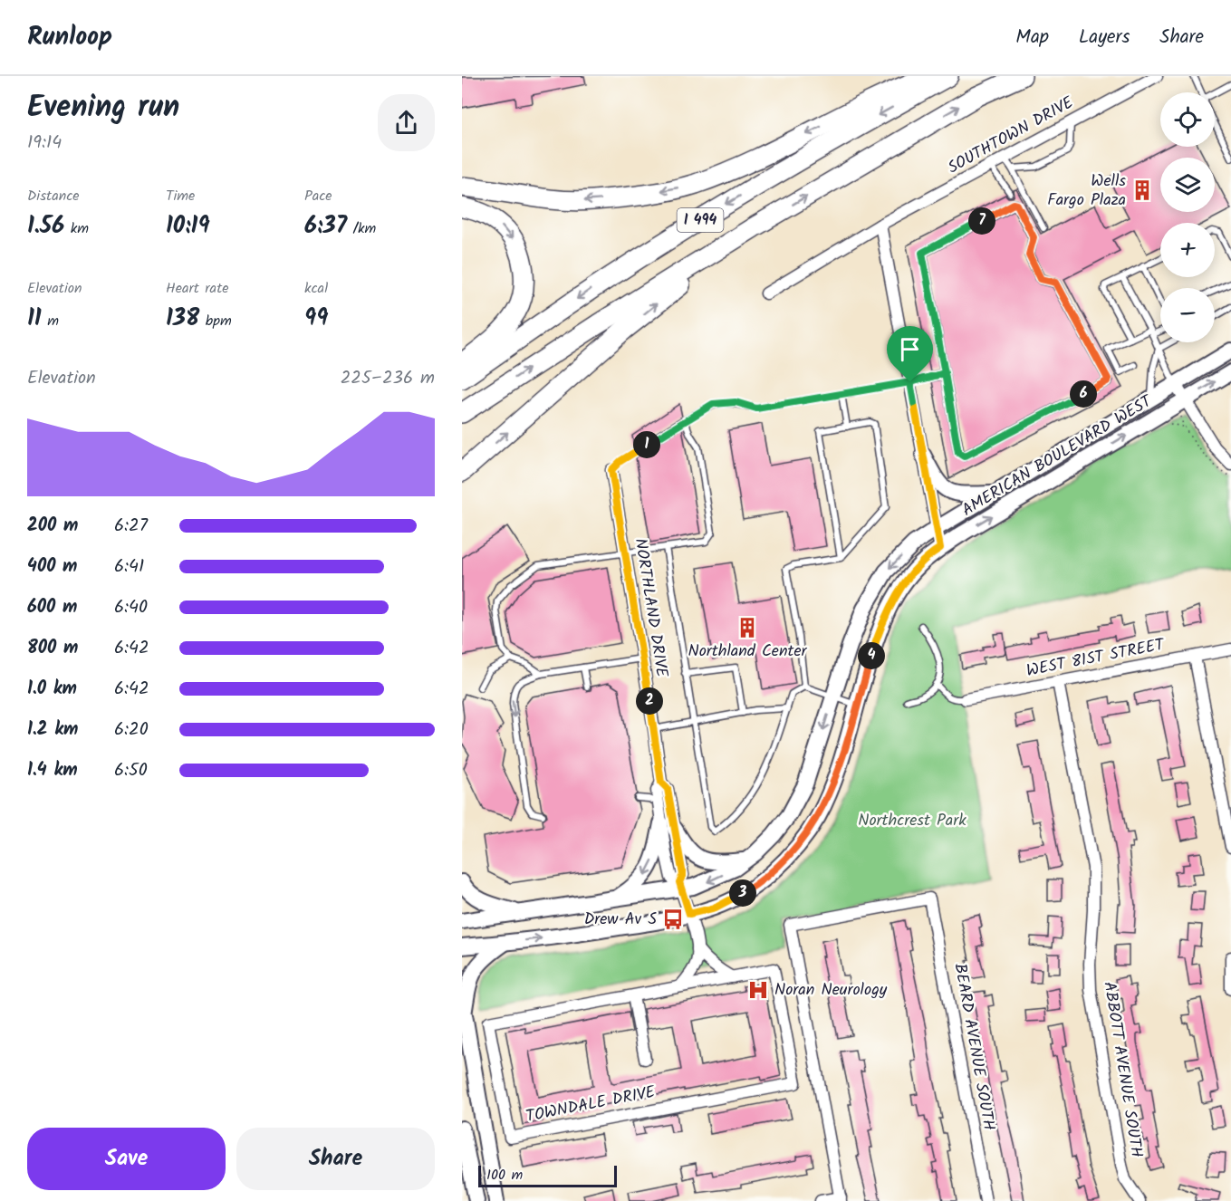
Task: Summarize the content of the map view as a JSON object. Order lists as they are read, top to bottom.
{
  "streets": {
    "highway": ["I 494"],
    "main road": ["AMERICAN BOULEVARD WEST"],
    "street": [
      "SOUTHTOWN DRIVE",
      "NORTHLAND DRIVE",
      "WEST 81ST STREET",
      "BEARD AVENUE SOUTH",
      "ABBOTT AVENUE SOUTH",
      "TOWNDALE DRIVE"
    ]
  },
  "crossings": [
    ["AMERICAN BOULEVARD WEST", "NORTHLAND DRIVE"],
    ["WEST 81ST STREET", "ABBOTT AVENUE SOUTH"]
  ],
  "parks": ["Northcrest Park"],
  "places": {
    "building": ["Wells Fargo Plaza", "Northland Center"],
    "bus stop": ["Drew Av S"],
    "hospital": ["Noran Neurology"]
  },
  "scale_bar": "100 m",
  "page": {
    "header": "Runloop",
    "nav": ["Map", "Layers", "Share"],
    "heading": ["Evening run", "19:14"],
    "map_buttons": ["+", "−"],
    "stats": [
      ["Distance", "1.56 km"],
      ["Time", "10:19"],
      ["Pace", "6:37 /km"],
      ["Elevation", "11 m"],
      ["Heart rate", "138 bpm"],
      ["kcal", "99"]
    ],
    "pins": [
      "7",
      "6",
      "1",
      "4",
      "2",
      "3"
    ],
    "chart": ["Elevation", "225–236 m"],
    "list": [
      {
        "name": "200 m",
        "note": "6:27"
      },
      {
        "name": "400 m",
        "note": "6:41"
      },
      {
        "name": "600 m",
        "note": "6:40"
      },
      {
        "name": "800 m",
        "note": "6:42"
      },
      {
        "name": "1.0 km",
        "note": "6:42"
      },
      {
        "name": "1.2 km",
        "note": "6:20"
      },
      {
        "name": "1.4 km",
        "note": "6:50"
      }
    ],
    "buttons": ["Save", "Share"],
    "scale": "100 m"
  }
}
